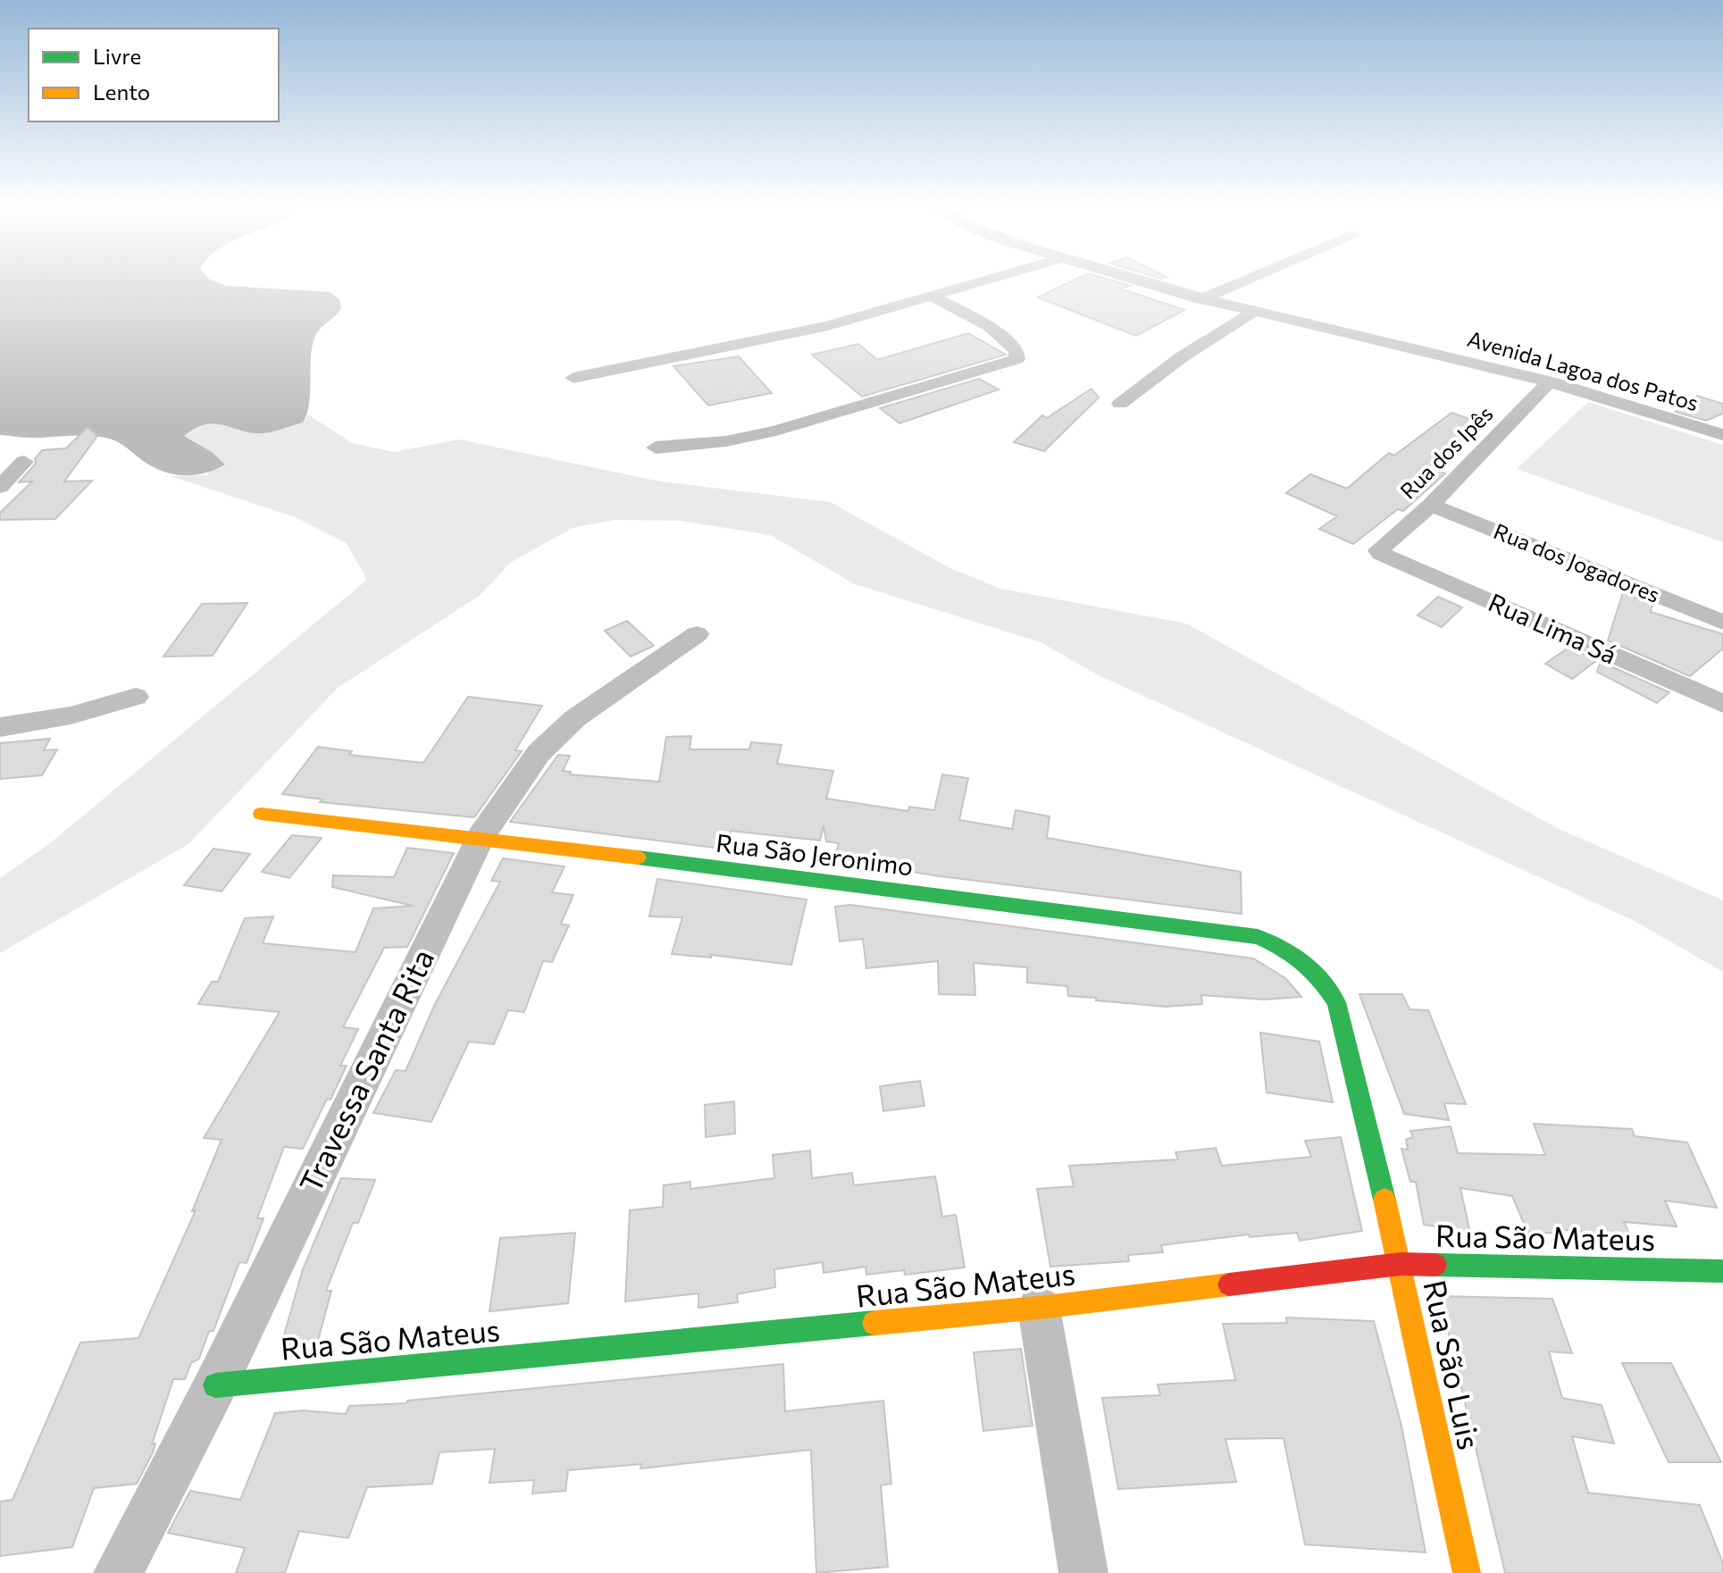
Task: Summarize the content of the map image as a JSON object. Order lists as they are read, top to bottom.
{
  "streets": {
    "street": [
      "Avenida Lagoa dos Patos",
      "Rua dos Ipês",
      "Rua dos Jogadores",
      "Rua Lima Sá",
      "Rua São Jeronimo",
      "Travessa Santa Rita",
      "Rua São Mateus",
      "Rua São Luis"
    ]
  },
  "crossings": [
    ["Avenida Lagoa dos Patos", "Rua dos Ipês"],
    ["Rua dos Ipês", "Rua dos Jogadores"],
    ["Rua dos Ipês", "Rua Lima Sá"],
    ["Rua São Jeronimo", "Travessa Santa Rita"],
    ["Rua São Jeronimo", "Rua São Luis"],
    ["Travessa Santa Rita", "Rua São Mateus"],
    ["Rua São Mateus", "Rua São Luis"]
  ],
  "legend": ["Livre", "Lento"]
}
